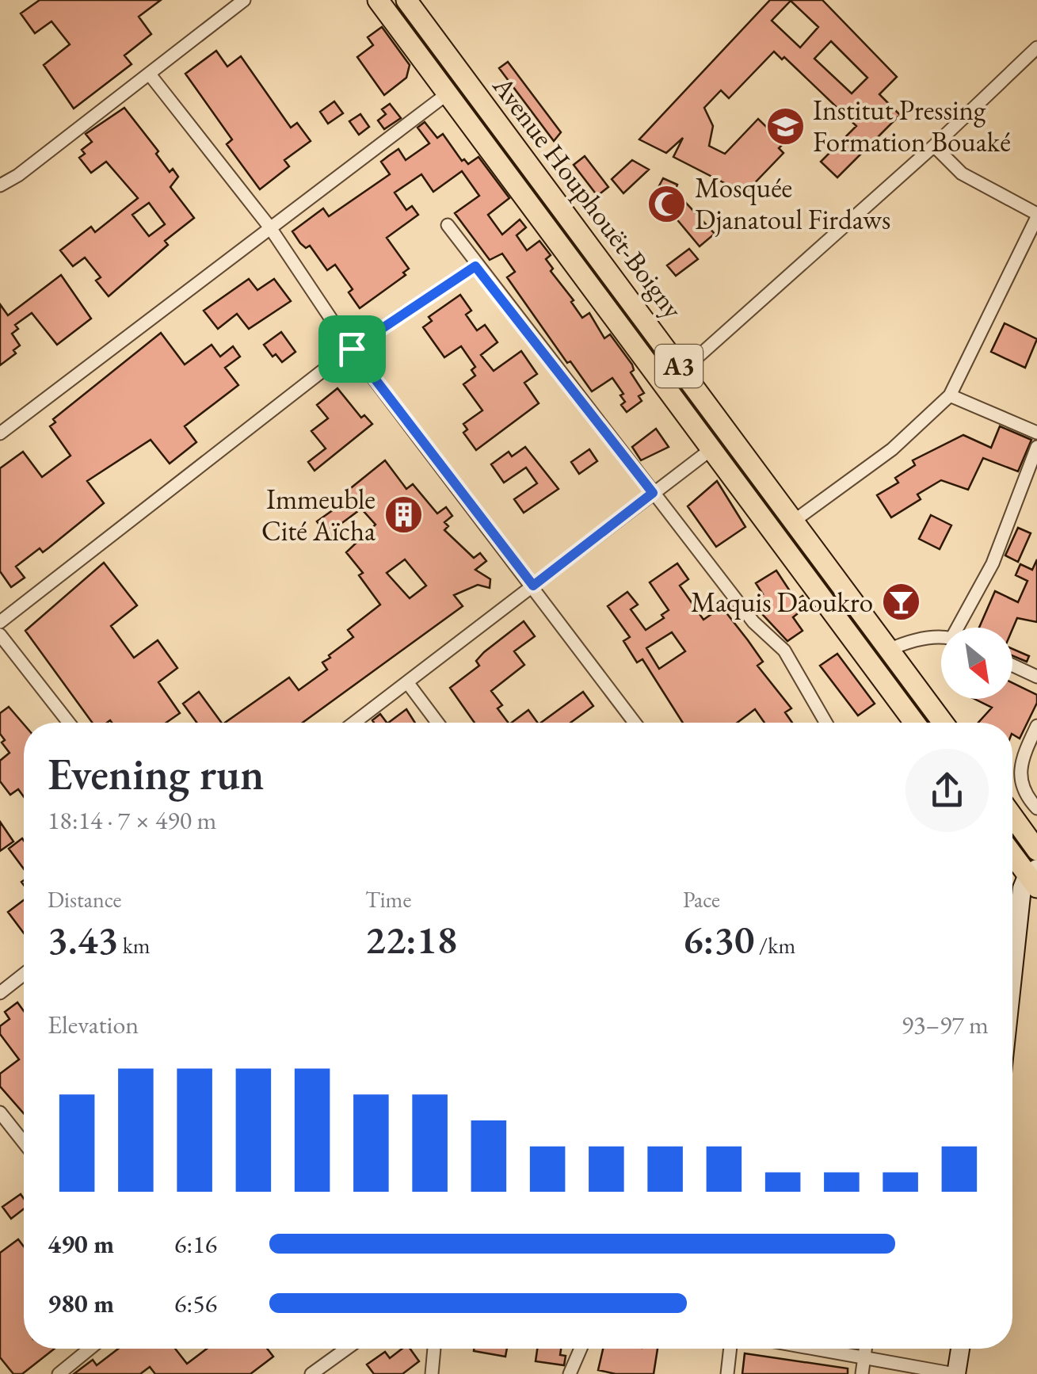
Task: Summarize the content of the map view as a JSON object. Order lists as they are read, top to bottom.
{
  "streets": {
    "highway": ["Avenue Houphouët-Boigny", "A3"]
  },
  "places": {
    "school or university": ["Institut Pressing Formation Bouaké"],
    "mosque": ["Mosquée Djanatoul Firdaws"],
    "building": ["Immeuble Cité Aïcha"],
    "bar": ["Maquis Daoukro"]
  },
  "north": "bottom right",
  "page": {
    "heading": ["Evening run", "18:14 · 7 × 490 m"],
    "stats": [
      ["Distance", "3.43 km"],
      ["Time", "22:18"],
      ["Pace", "6:30 /km"]
    ],
    "chart": ["Elevation", "93–97 m"],
    "list": [
      {
        "name": "490 m",
        "note": "6:16"
      },
      {
        "name": "980 m",
        "note": "6:56"
      }
    ]
  }
}
